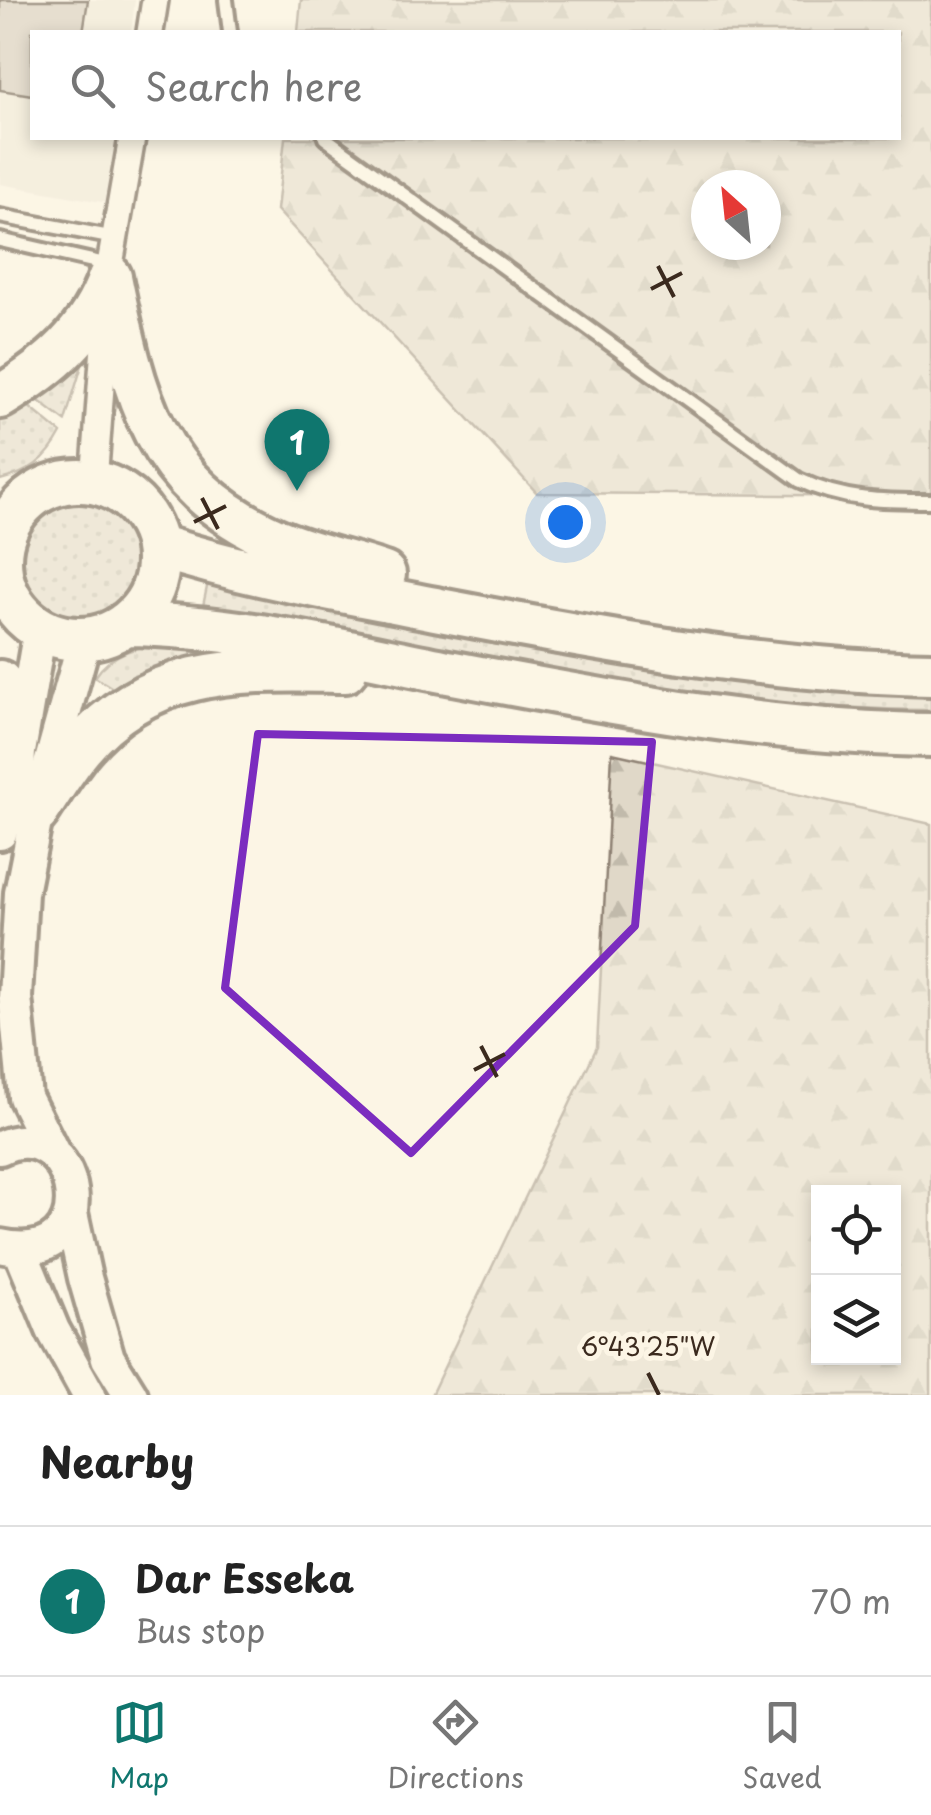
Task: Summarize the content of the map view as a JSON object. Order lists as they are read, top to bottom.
{
  "north": "top left",
  "page": {
    "search": "Search here",
    "pins": "1",
    "heading": "Nearby",
    "list": [
      {
        "mark": "1",
        "name": "Dar Esseka",
        "note": "Bus stop",
        "value": "70 m"
      }
    ],
    "nav": ["Map", "Directions", "Saved"]
  },
  "coordinates": ["6°43'25\"W"]
}
